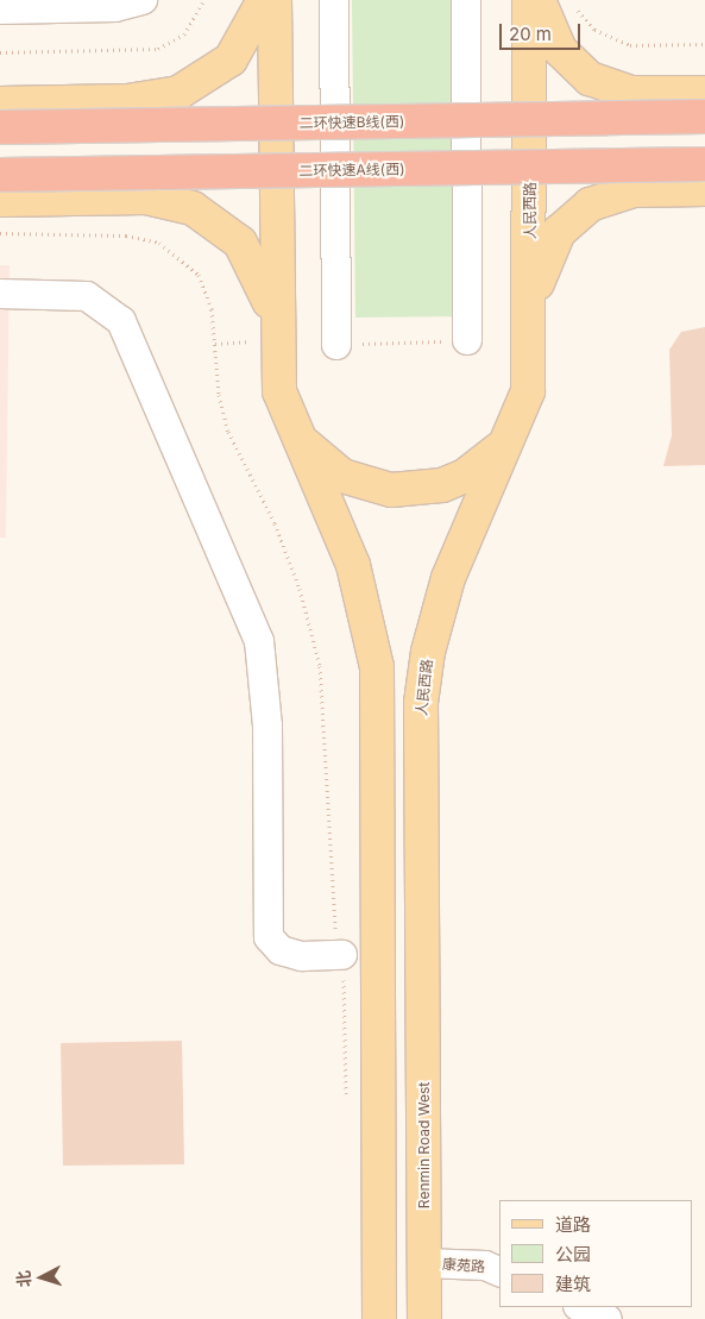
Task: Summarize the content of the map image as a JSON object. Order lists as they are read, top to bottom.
{
  "streets": {
    "highway": ["二环快速B线(西)", "二环快速A线(西)"],
    "main road": ["人民西路"],
    "street": ["康苑路"]
  },
  "crossings": [
    ["人民西路", "康苑路"]
  ],
  "legend": ["道路", "公园", "建筑"],
  "scale_bar": "20 m",
  "north": "left"
}
